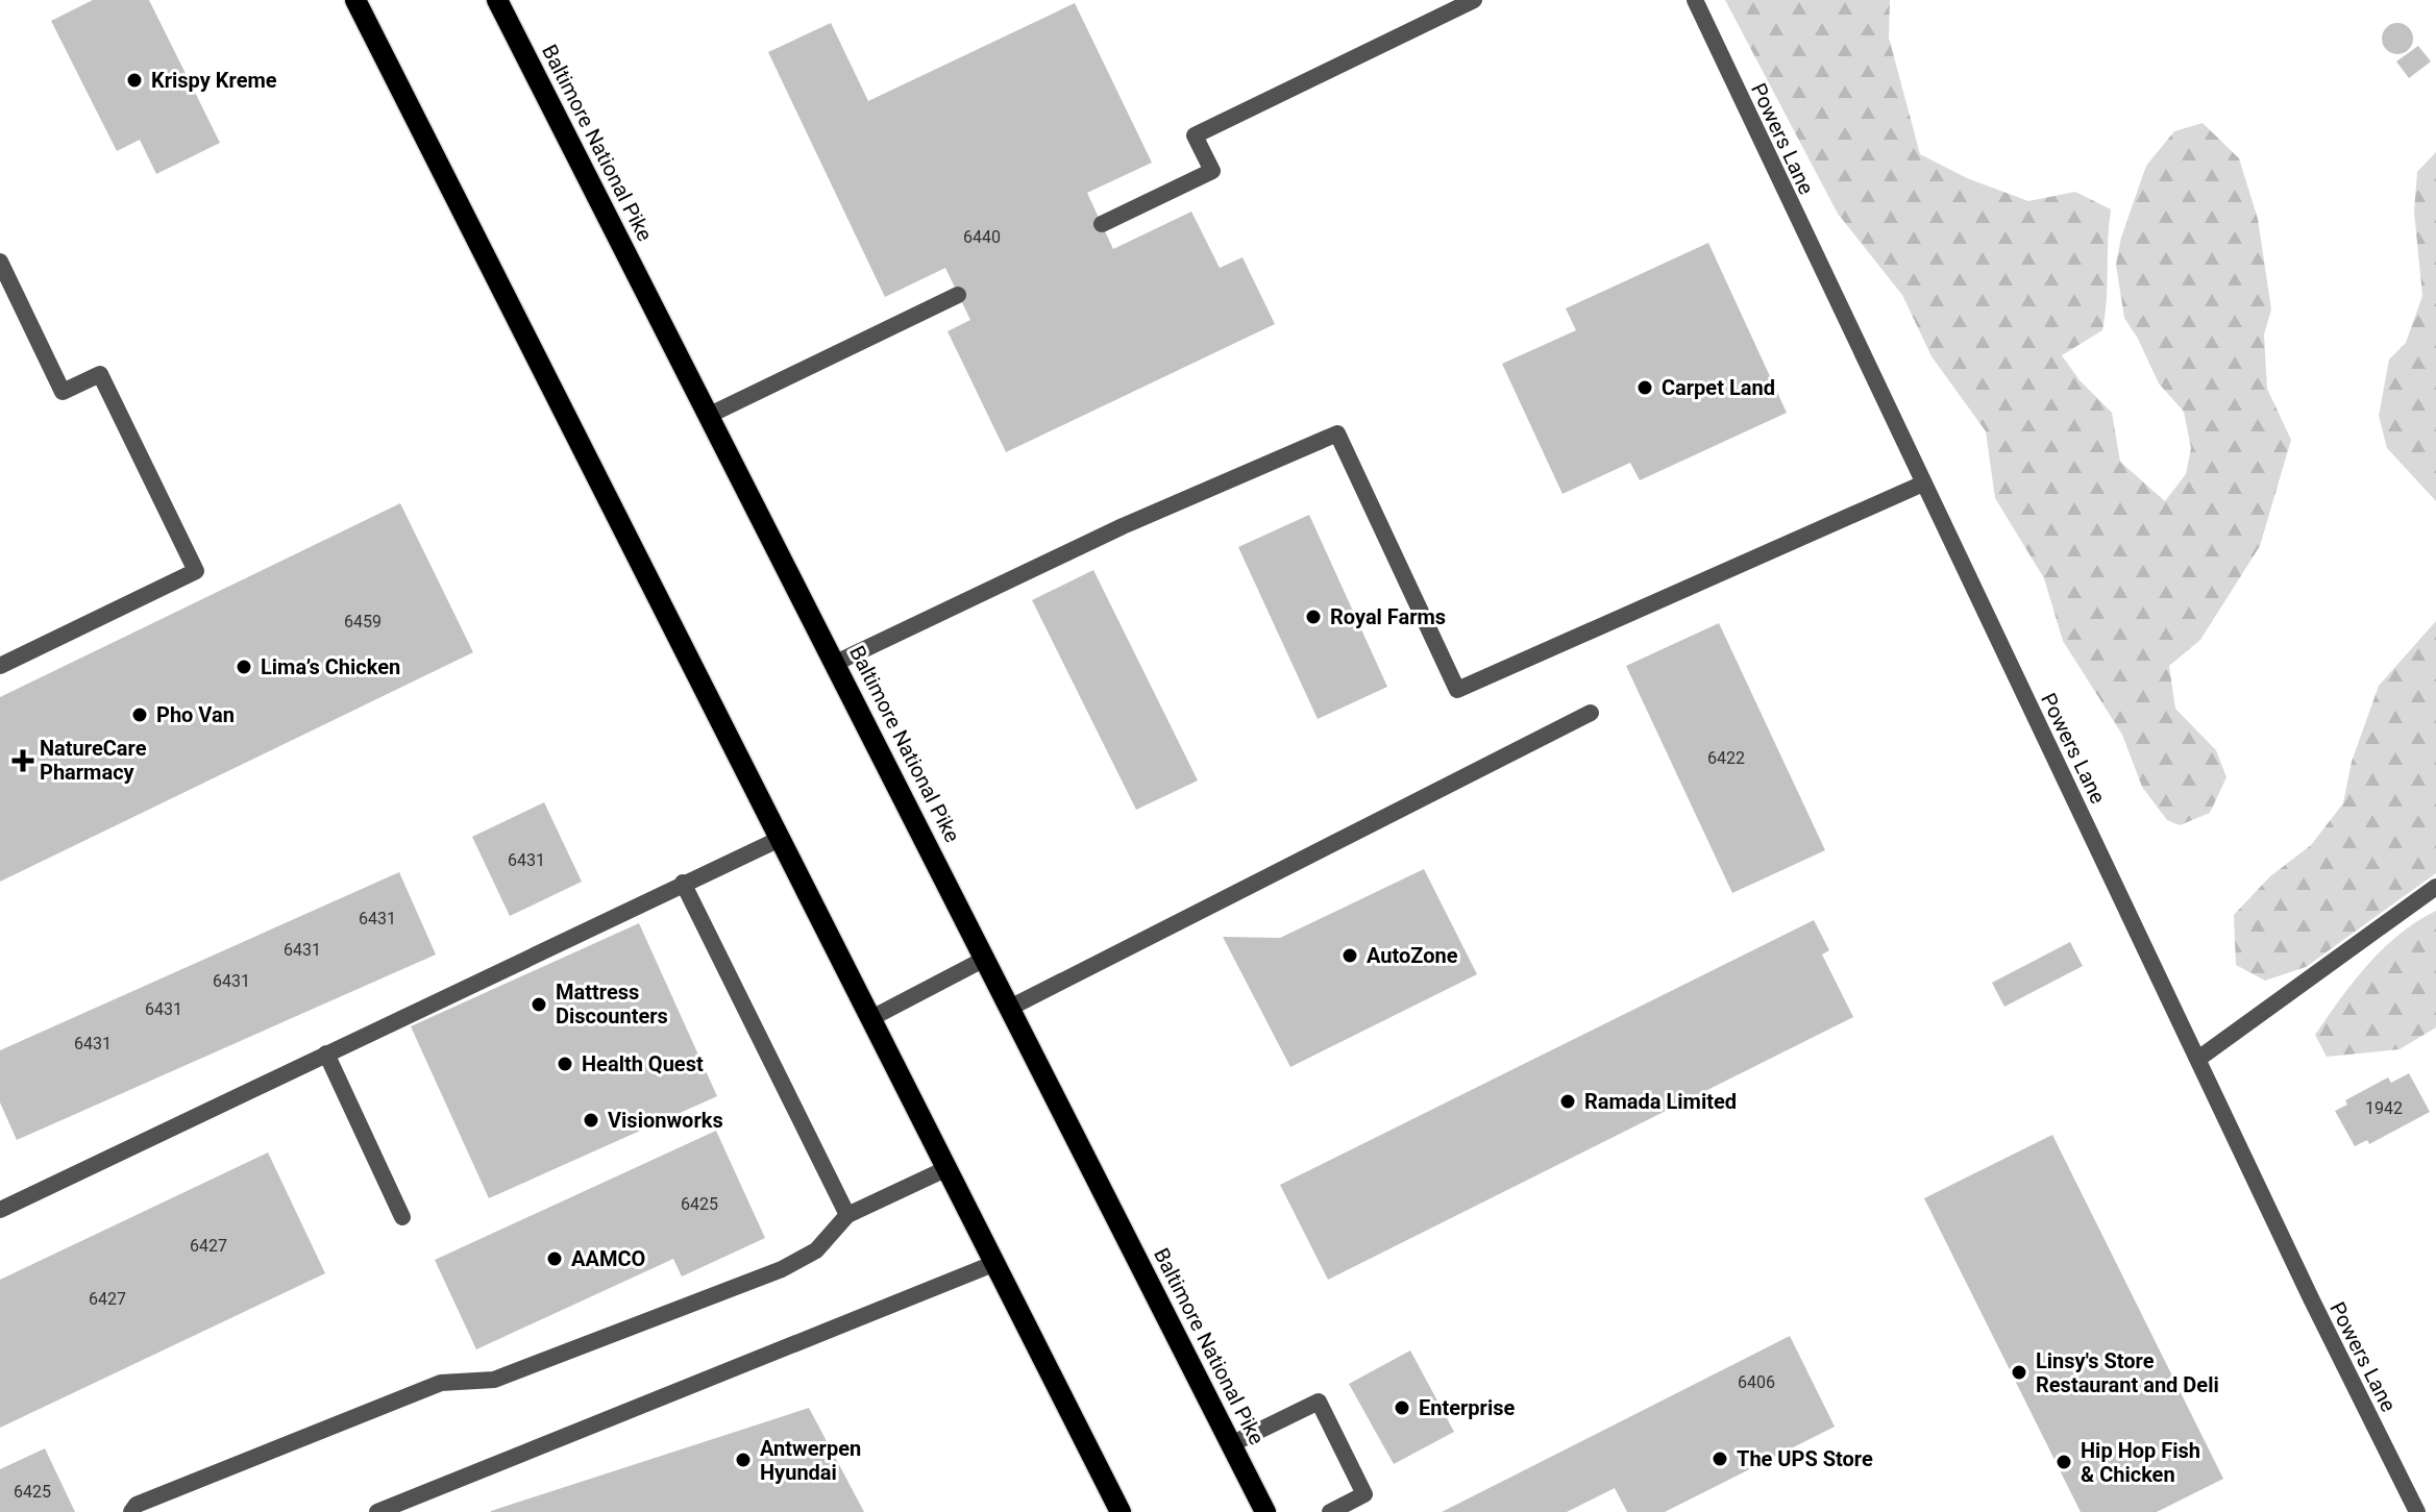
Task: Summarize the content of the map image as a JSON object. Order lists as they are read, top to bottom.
{
  "streets": {
    "main road": ["Baltimore National Pike"],
    "street": ["Powers Lane"]
  },
  "places": {
    "other": [
      "Krispy Kreme",
      "Carpet Land",
      "Royal Farms",
      "Lima’s Chicken",
      "Pho Van",
      "AutoZone",
      "Mattress Discounters",
      "Health Quest",
      "Ramada Limited",
      "Visionworks",
      "AAMCO",
      "Linsy's Store Restaurant and Deli",
      "Enterprise",
      "The UPS Store",
      "Antwerpen Hyundai",
      "Hip Hop Fish & Chicken"
    ],
    "health": ["NatureCare Pharmacy"]
  },
  "house_numbers": [
    "6440",
    "6459",
    "6422",
    "6431",
    "6431",
    "6431",
    "6431",
    "6431",
    "6431",
    "1942",
    "6425",
    "6427",
    "6427",
    "6406",
    "6425"
  ]
}
